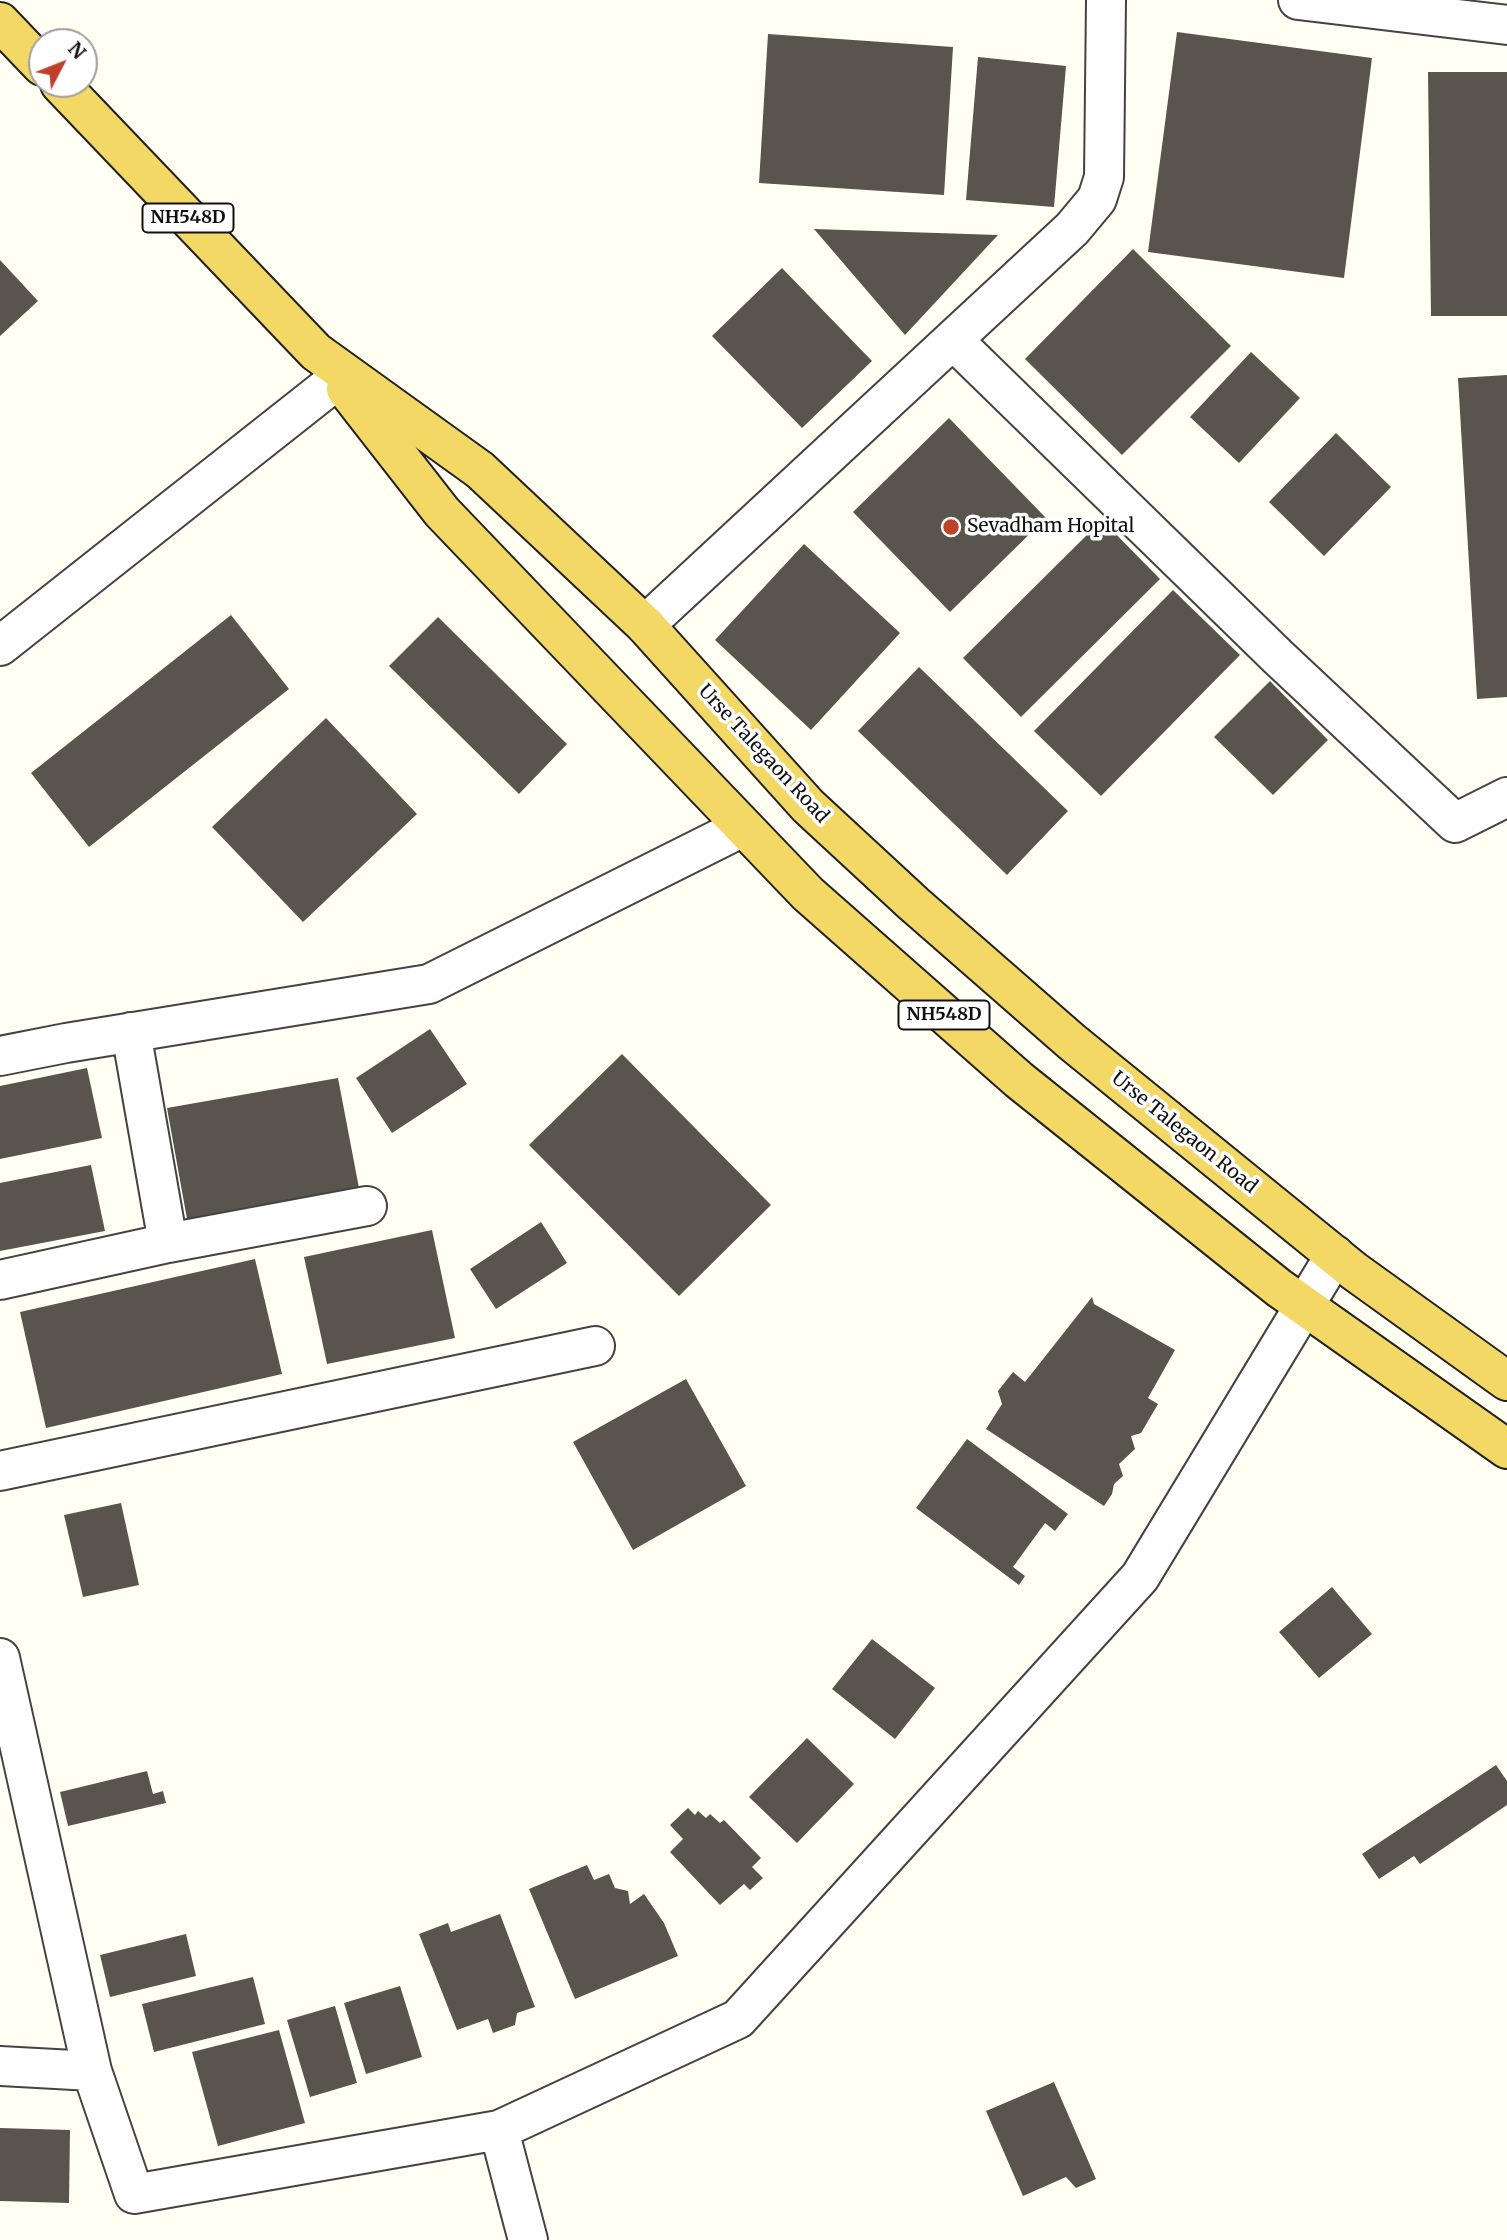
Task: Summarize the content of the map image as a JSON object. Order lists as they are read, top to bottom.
{
  "streets": {
    "highway": ["NH548D", "Urse Talegaon Road"]
  },
  "crossings": [
    ["NH548D", "Urse Talegaon Road"]
  ],
  "places": ["Sevadham Hopital"],
  "north": "top right"
}
